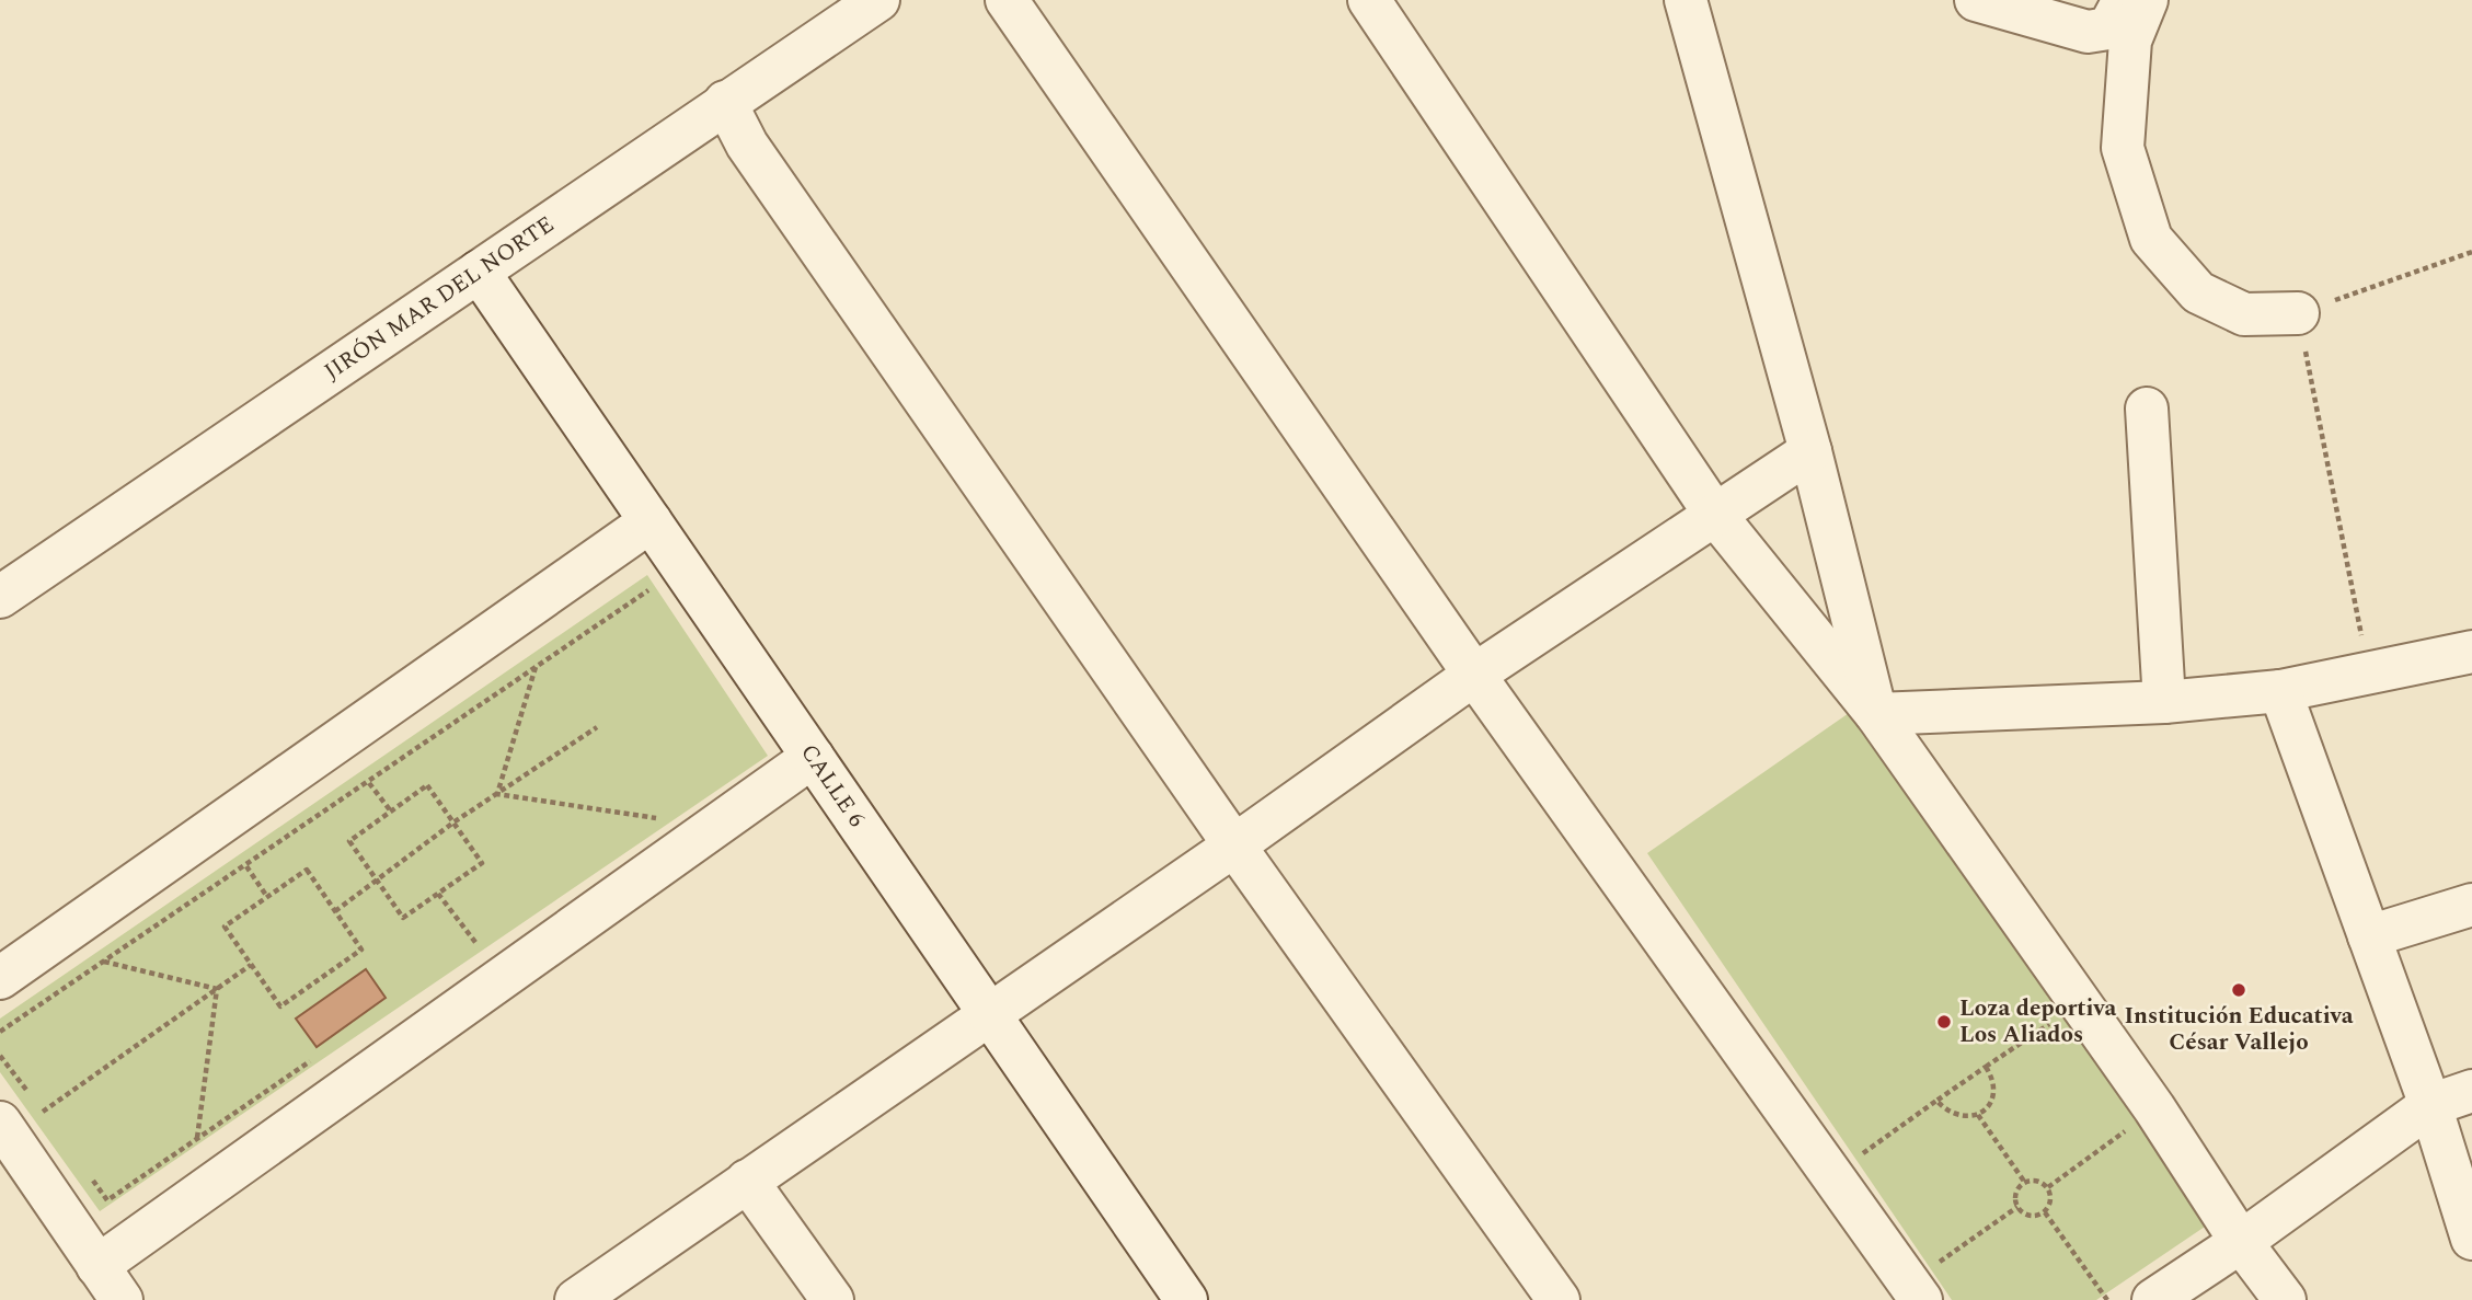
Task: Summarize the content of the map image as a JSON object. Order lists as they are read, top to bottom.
{
  "streets": {
    "street": ["JIRÓN MAR DEL NORTE", "CALLE 6"]
  },
  "crossings": [
    ["JIRÓN MAR DEL NORTE", "CALLE 6"]
  ],
  "places": ["Institución Educativa César Vallejo", "Loza deportiva Los Aliados"]
}
